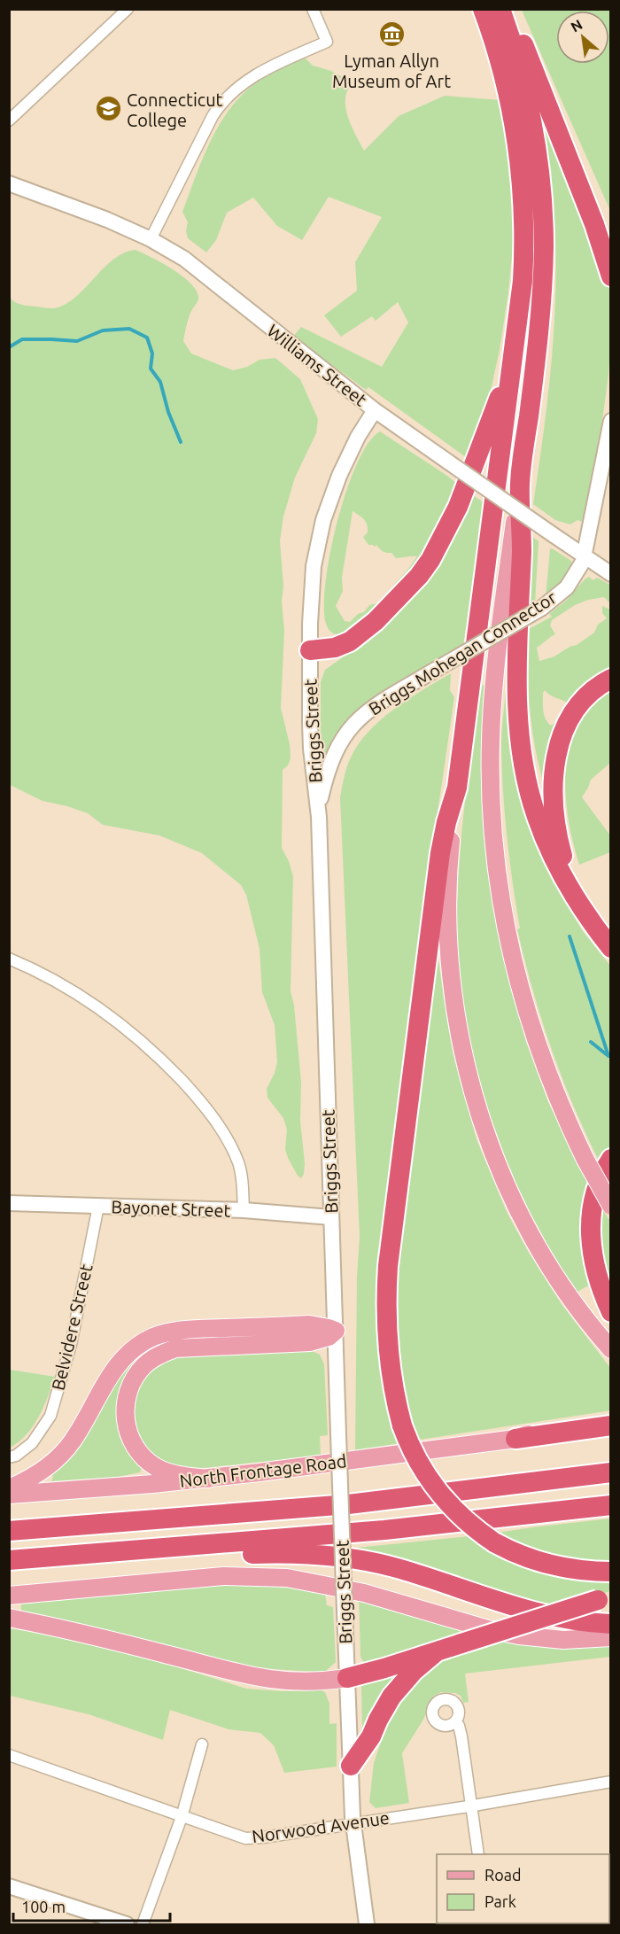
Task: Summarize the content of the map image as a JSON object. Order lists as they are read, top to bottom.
{
  "streets": {
    "main road": [
      "Williams Street",
      "Briggs Mohegan Connector",
      "Briggs Street",
      "Bayonet Street",
      "North Frontage Road"
    ],
    "street": ["Belvidere Street", "Norwood Avenue"]
  },
  "crossings": [
    ["Williams Street", "Briggs Mohegan Connector"],
    ["Williams Street", "Briggs Street"],
    ["Briggs Mohegan Connector", "Briggs Street"],
    ["Briggs Street", "Bayonet Street"],
    ["Briggs Street", "Norwood Avenue"],
    ["Bayonet Street", "Belvidere Street"]
  ],
  "places": {
    "museum": ["Lyman Allyn Museum of Art"],
    "school or university": ["Connecticut College"]
  },
  "legend": ["Road", "Park"],
  "scale_bar": "100 m",
  "north": "top left"
}
